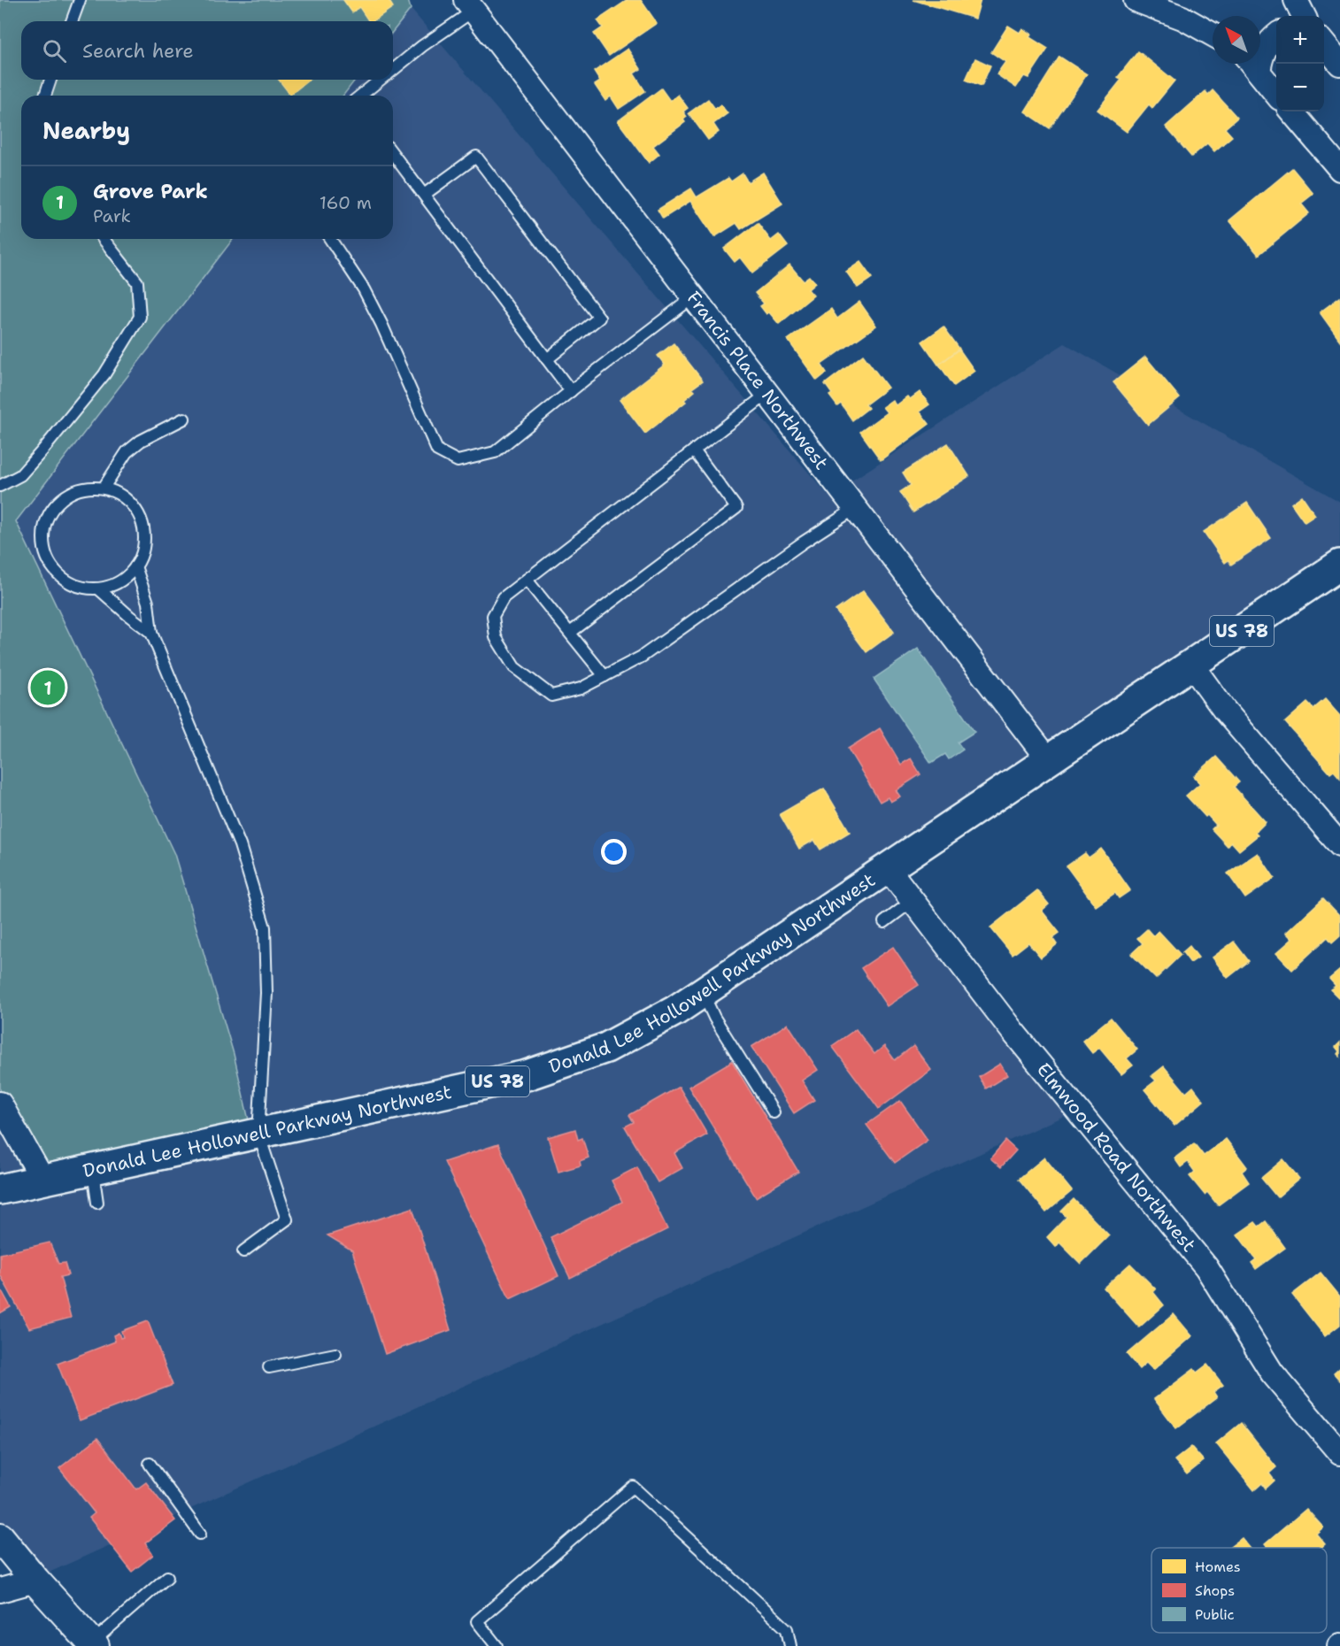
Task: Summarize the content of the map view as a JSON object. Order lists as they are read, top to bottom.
{
  "streets": {
    "main road": ["US 78", "Donald Lee Hollowell Parkway Northwest"],
    "street": ["Francis Place Northwest", "Elmwood Road Northwest"]
  },
  "crossings": [
    ["Francis Place Northwest", "Donald Lee Hollowell Parkway Northwest"],
    ["Donald Lee Hollowell Parkway Northwest", "Elmwood Road Northwest"]
  ],
  "legend": ["Homes", "Shops", "Public"],
  "north": "top left",
  "page": {
    "map_buttons": ["+", "−"],
    "search": "Search here",
    "heading": "Nearby",
    "list": [
      {
        "mark": "1",
        "name": "Grove Park",
        "note": "Park",
        "value": "160 m"
      }
    ],
    "pins": "1"
  }
}
